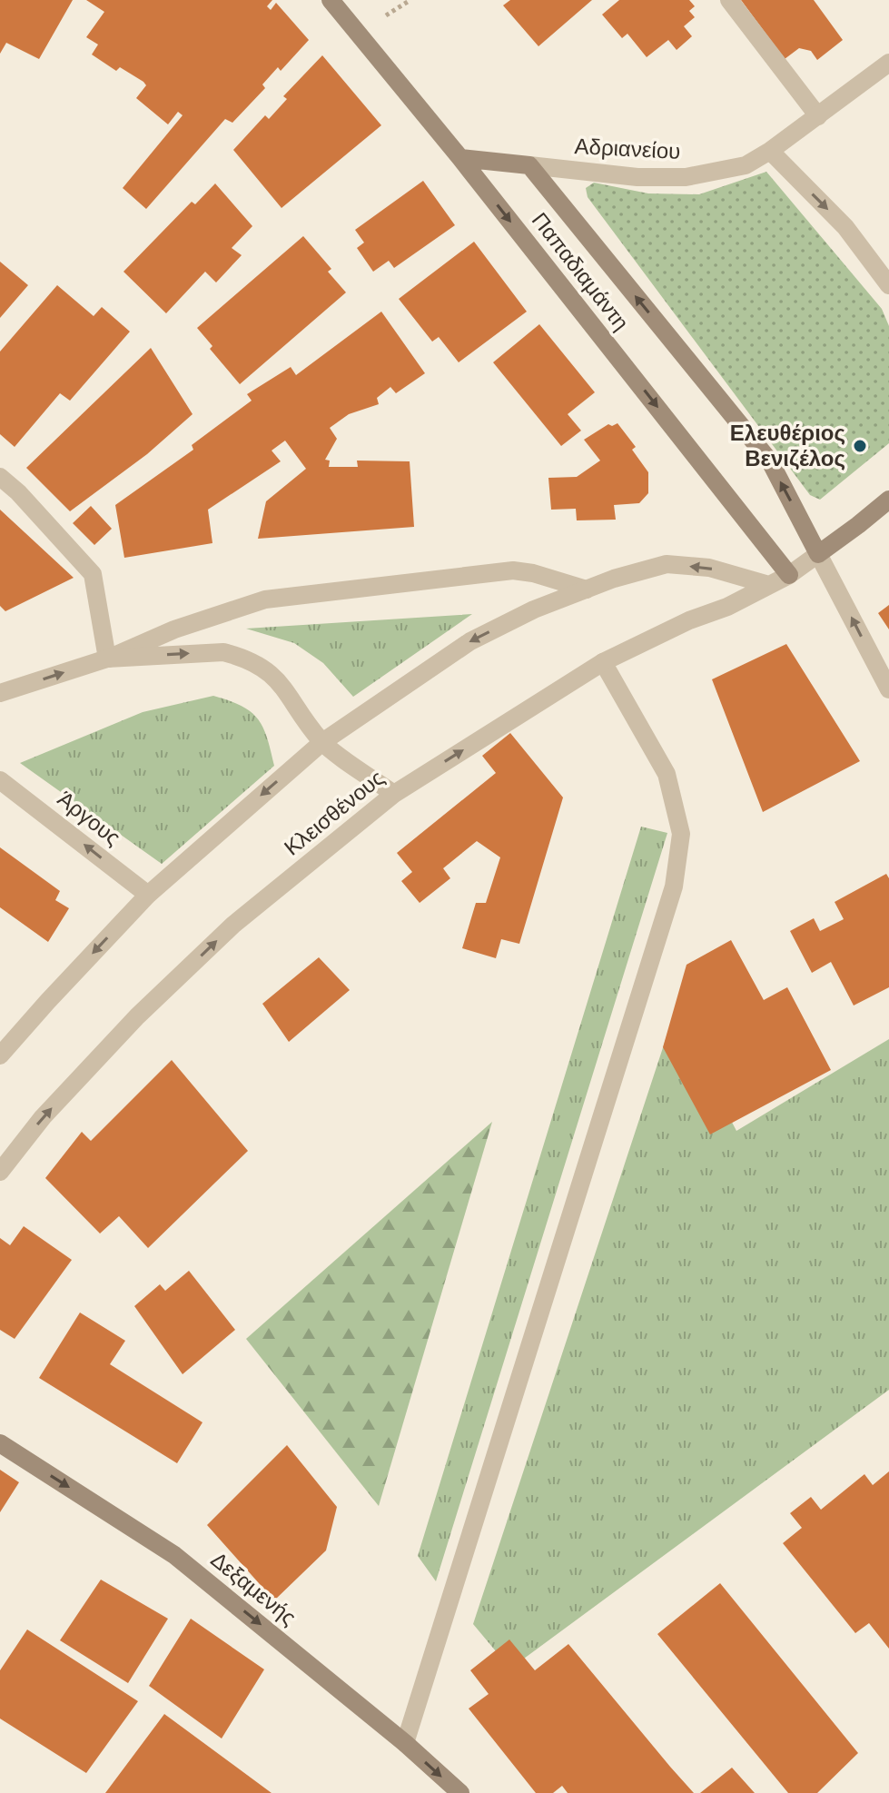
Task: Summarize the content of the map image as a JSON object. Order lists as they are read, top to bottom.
{
  "streets": {
    "main road": ["Αδριανείου", "Παπαδιαμάντη", "Δεξαμενής"],
    "street": ["Κλεισθένους", "Άργους"]
  },
  "crossings": [
    ["Αδριανείου", "Παπαδιαμάντη"],
    ["Παπαδιαμάντη", "Κλεισθένους"]
  ],
  "one_way": ["Άργους", "Δεξαμενής"],
  "places": ["Ελευθέριος Βενιζέλος"]
}
